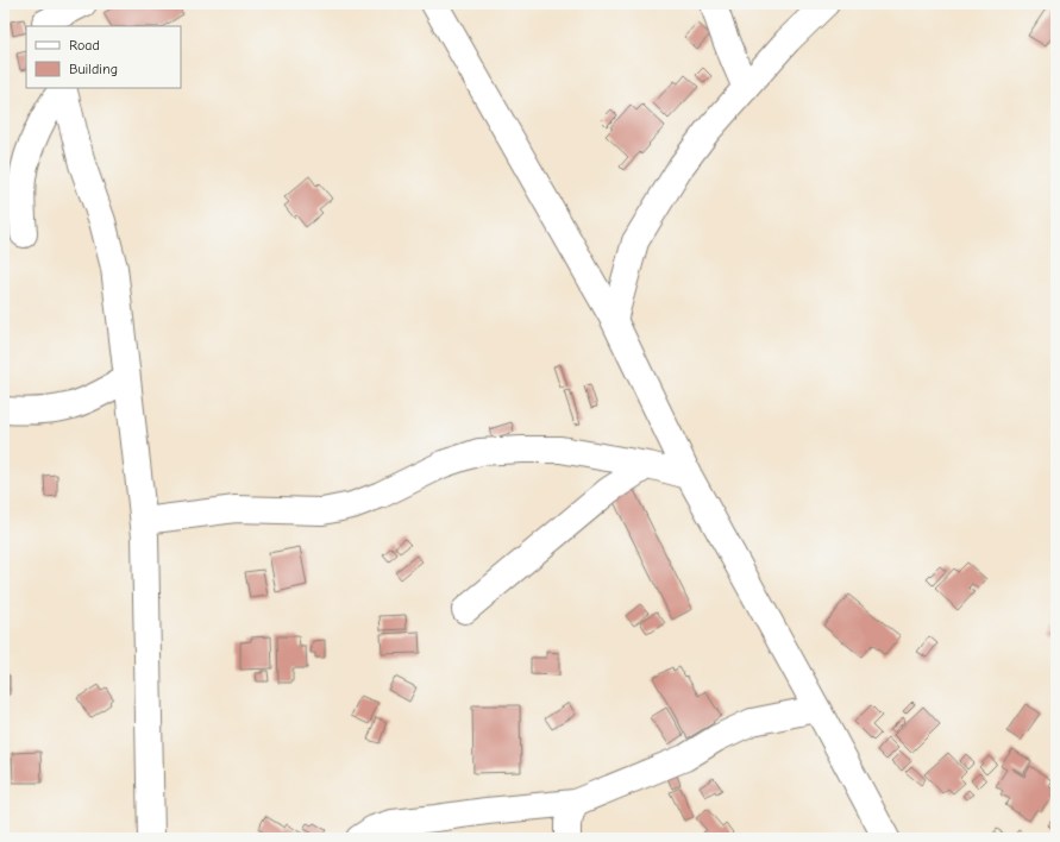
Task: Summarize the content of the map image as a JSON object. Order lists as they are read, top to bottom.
{
  "legend": ["Road", "Building"]
}
